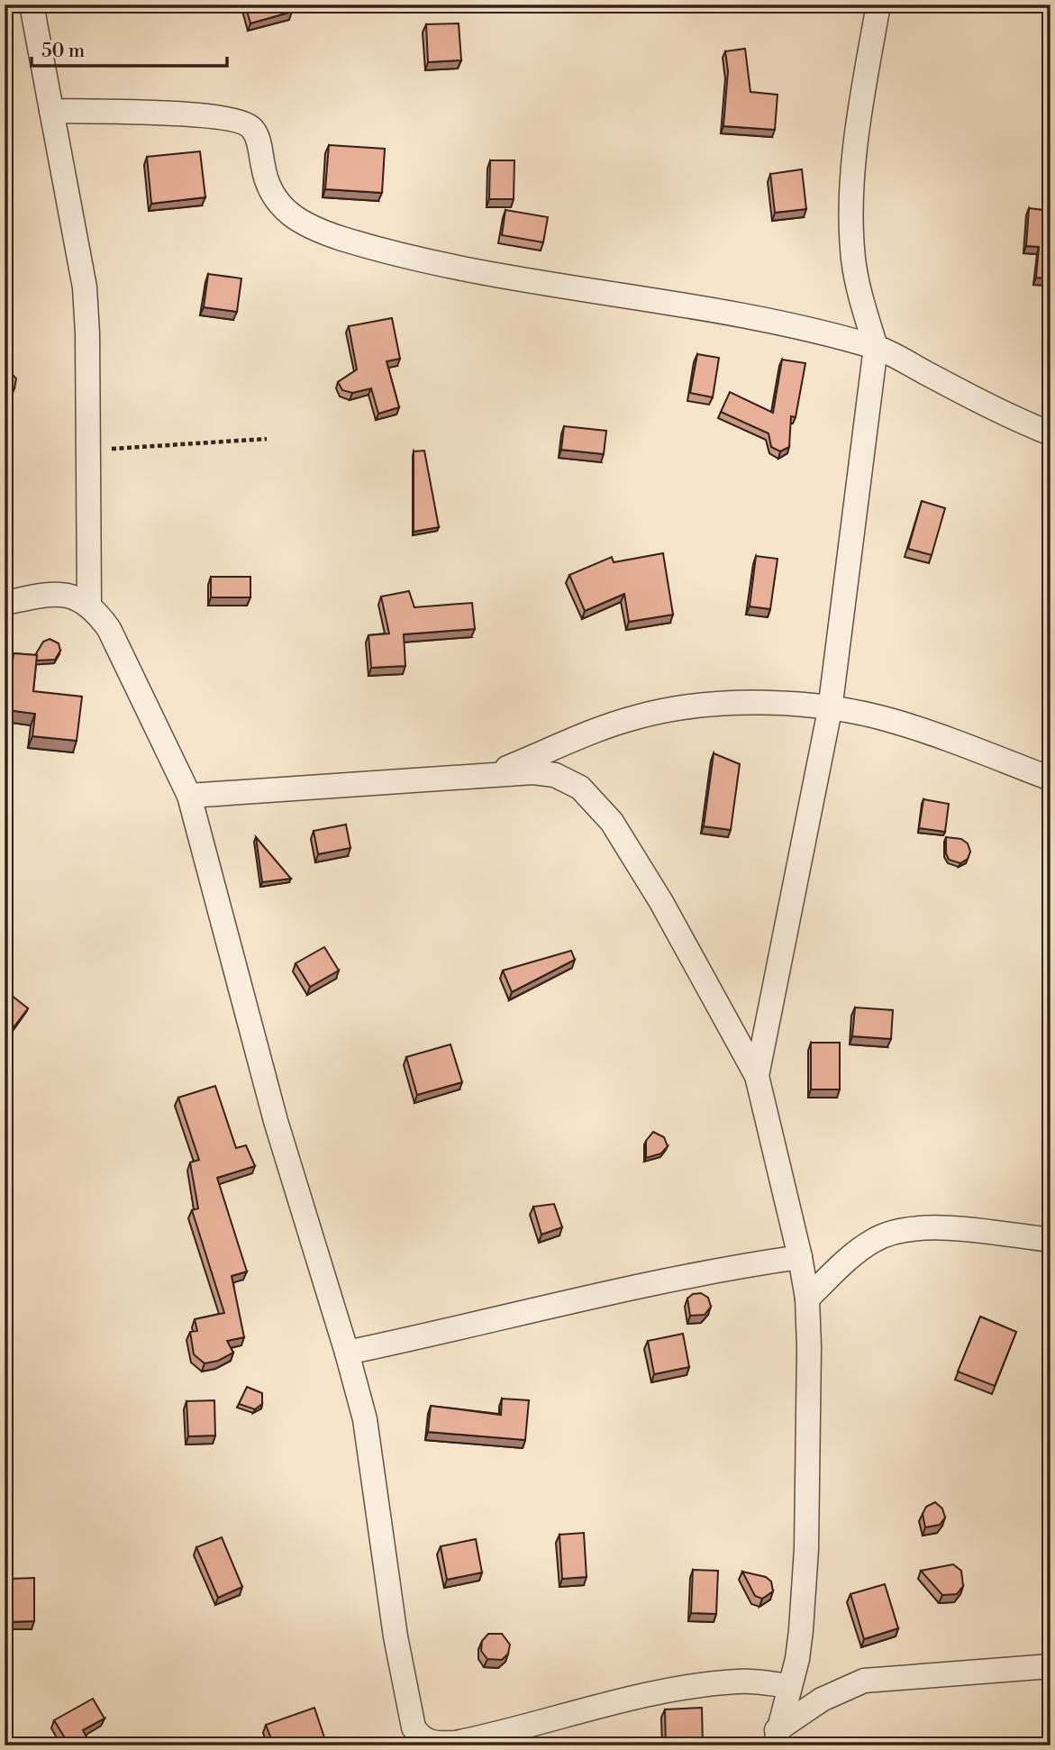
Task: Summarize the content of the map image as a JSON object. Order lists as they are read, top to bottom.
{
  "scale_bar": "50 m"
}
